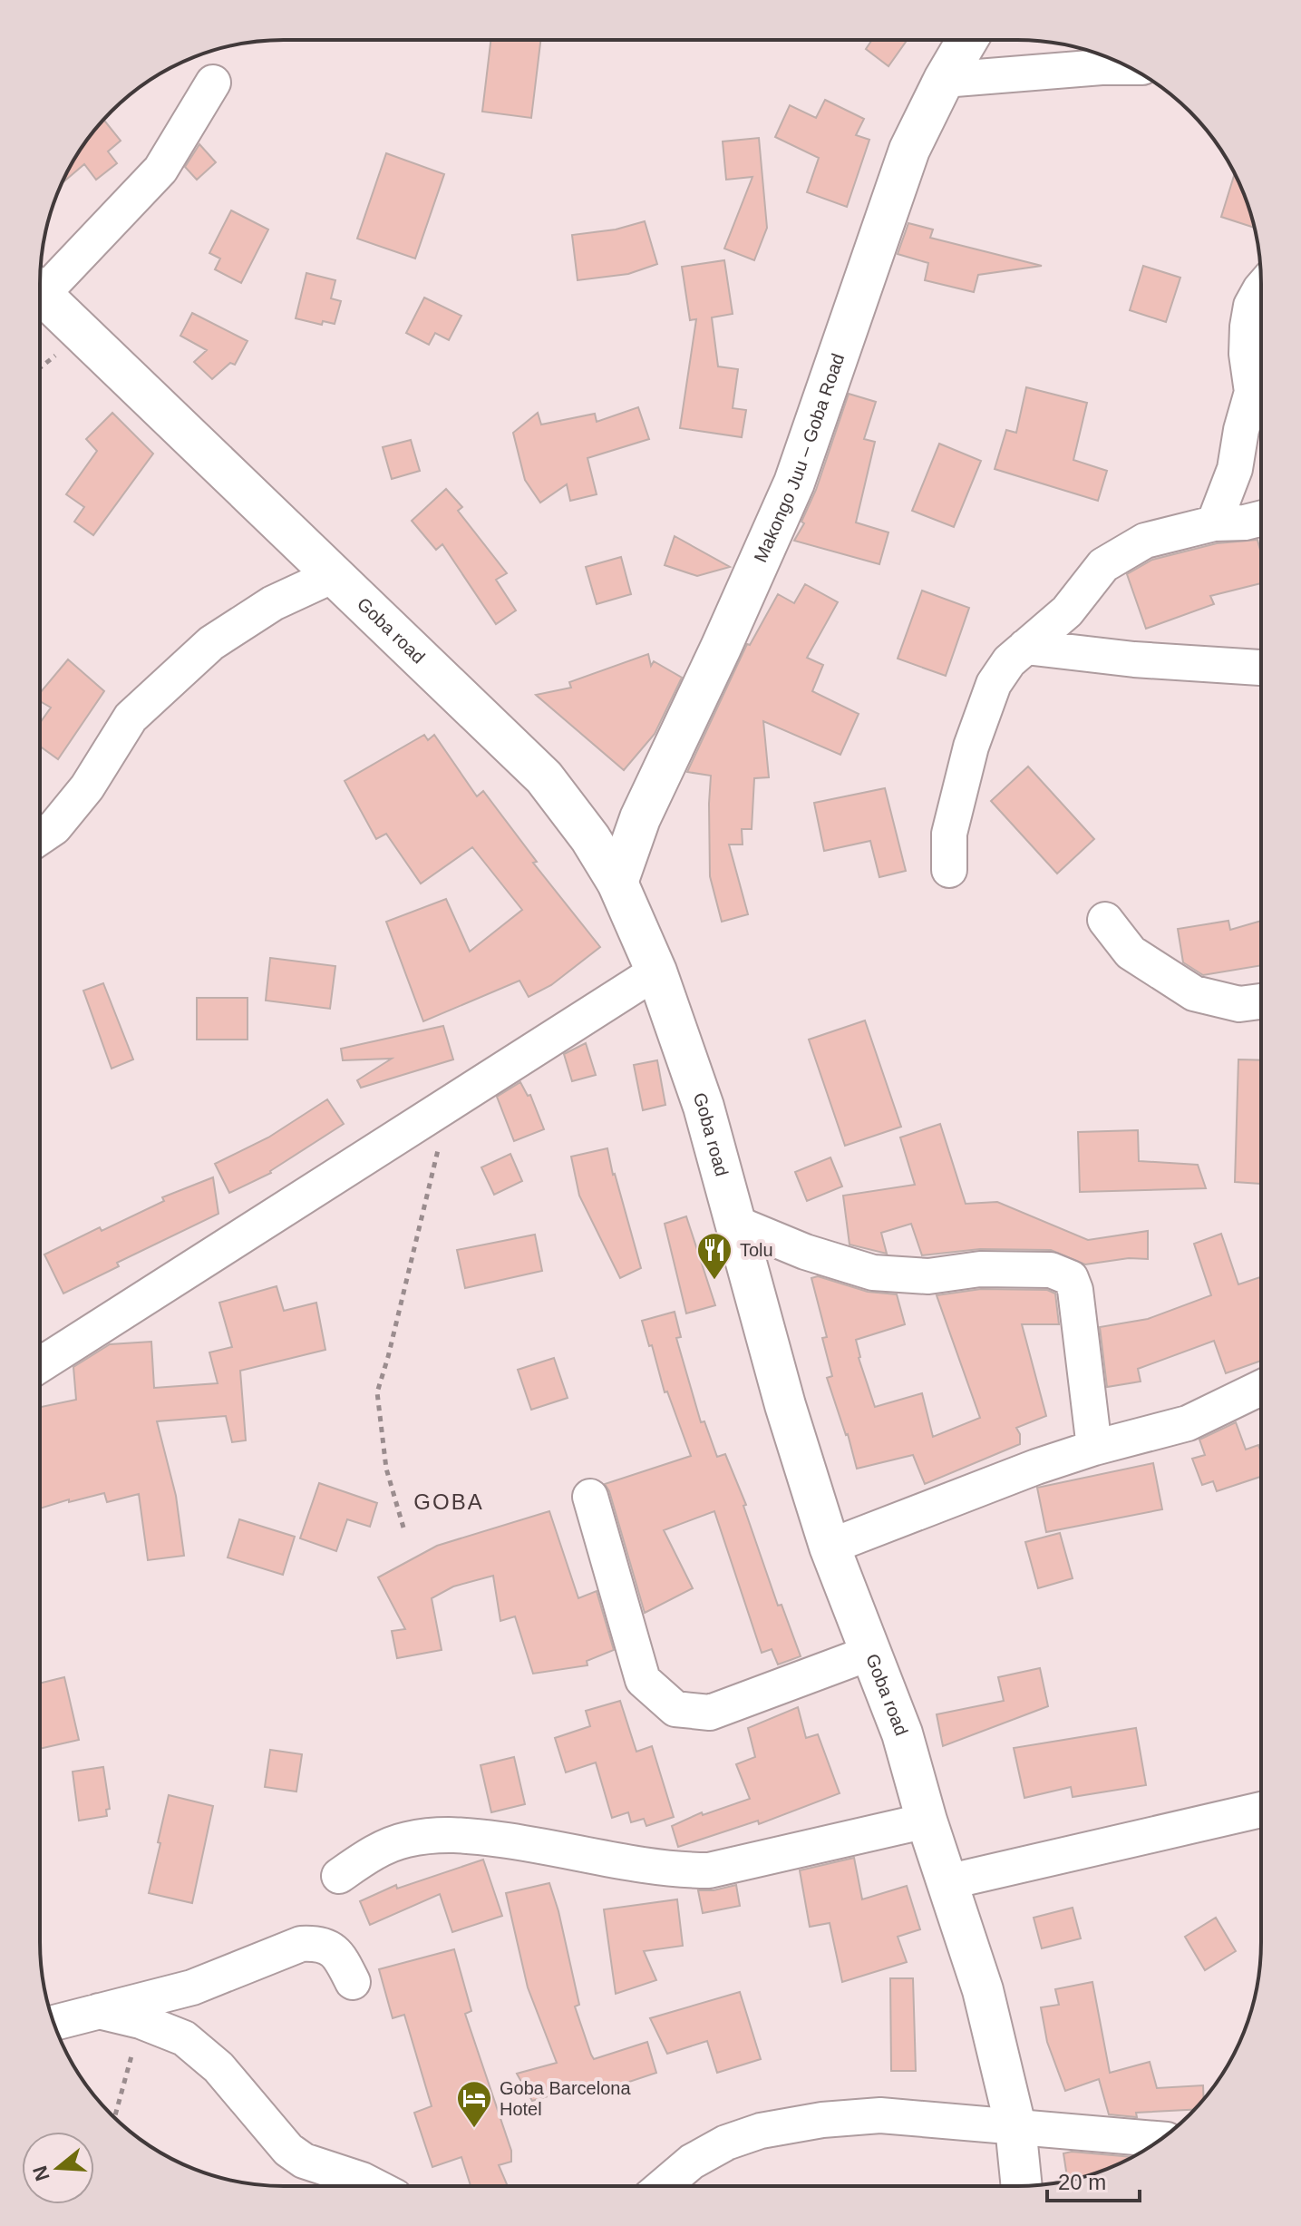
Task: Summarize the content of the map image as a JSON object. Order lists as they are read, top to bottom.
{
  "streets": {
    "street": ["Makongo Juu – Goba Road", "Goba road"]
  },
  "crossings": [
    ["Makongo Juu – Goba Road", "Goba road"]
  ],
  "districts": ["GOBA"],
  "places": {
    "restaurant": ["Tolu"],
    "hotel": ["Goba Barcelona Hotel"]
  },
  "scale_bar": "20 m",
  "north": "left"
}
